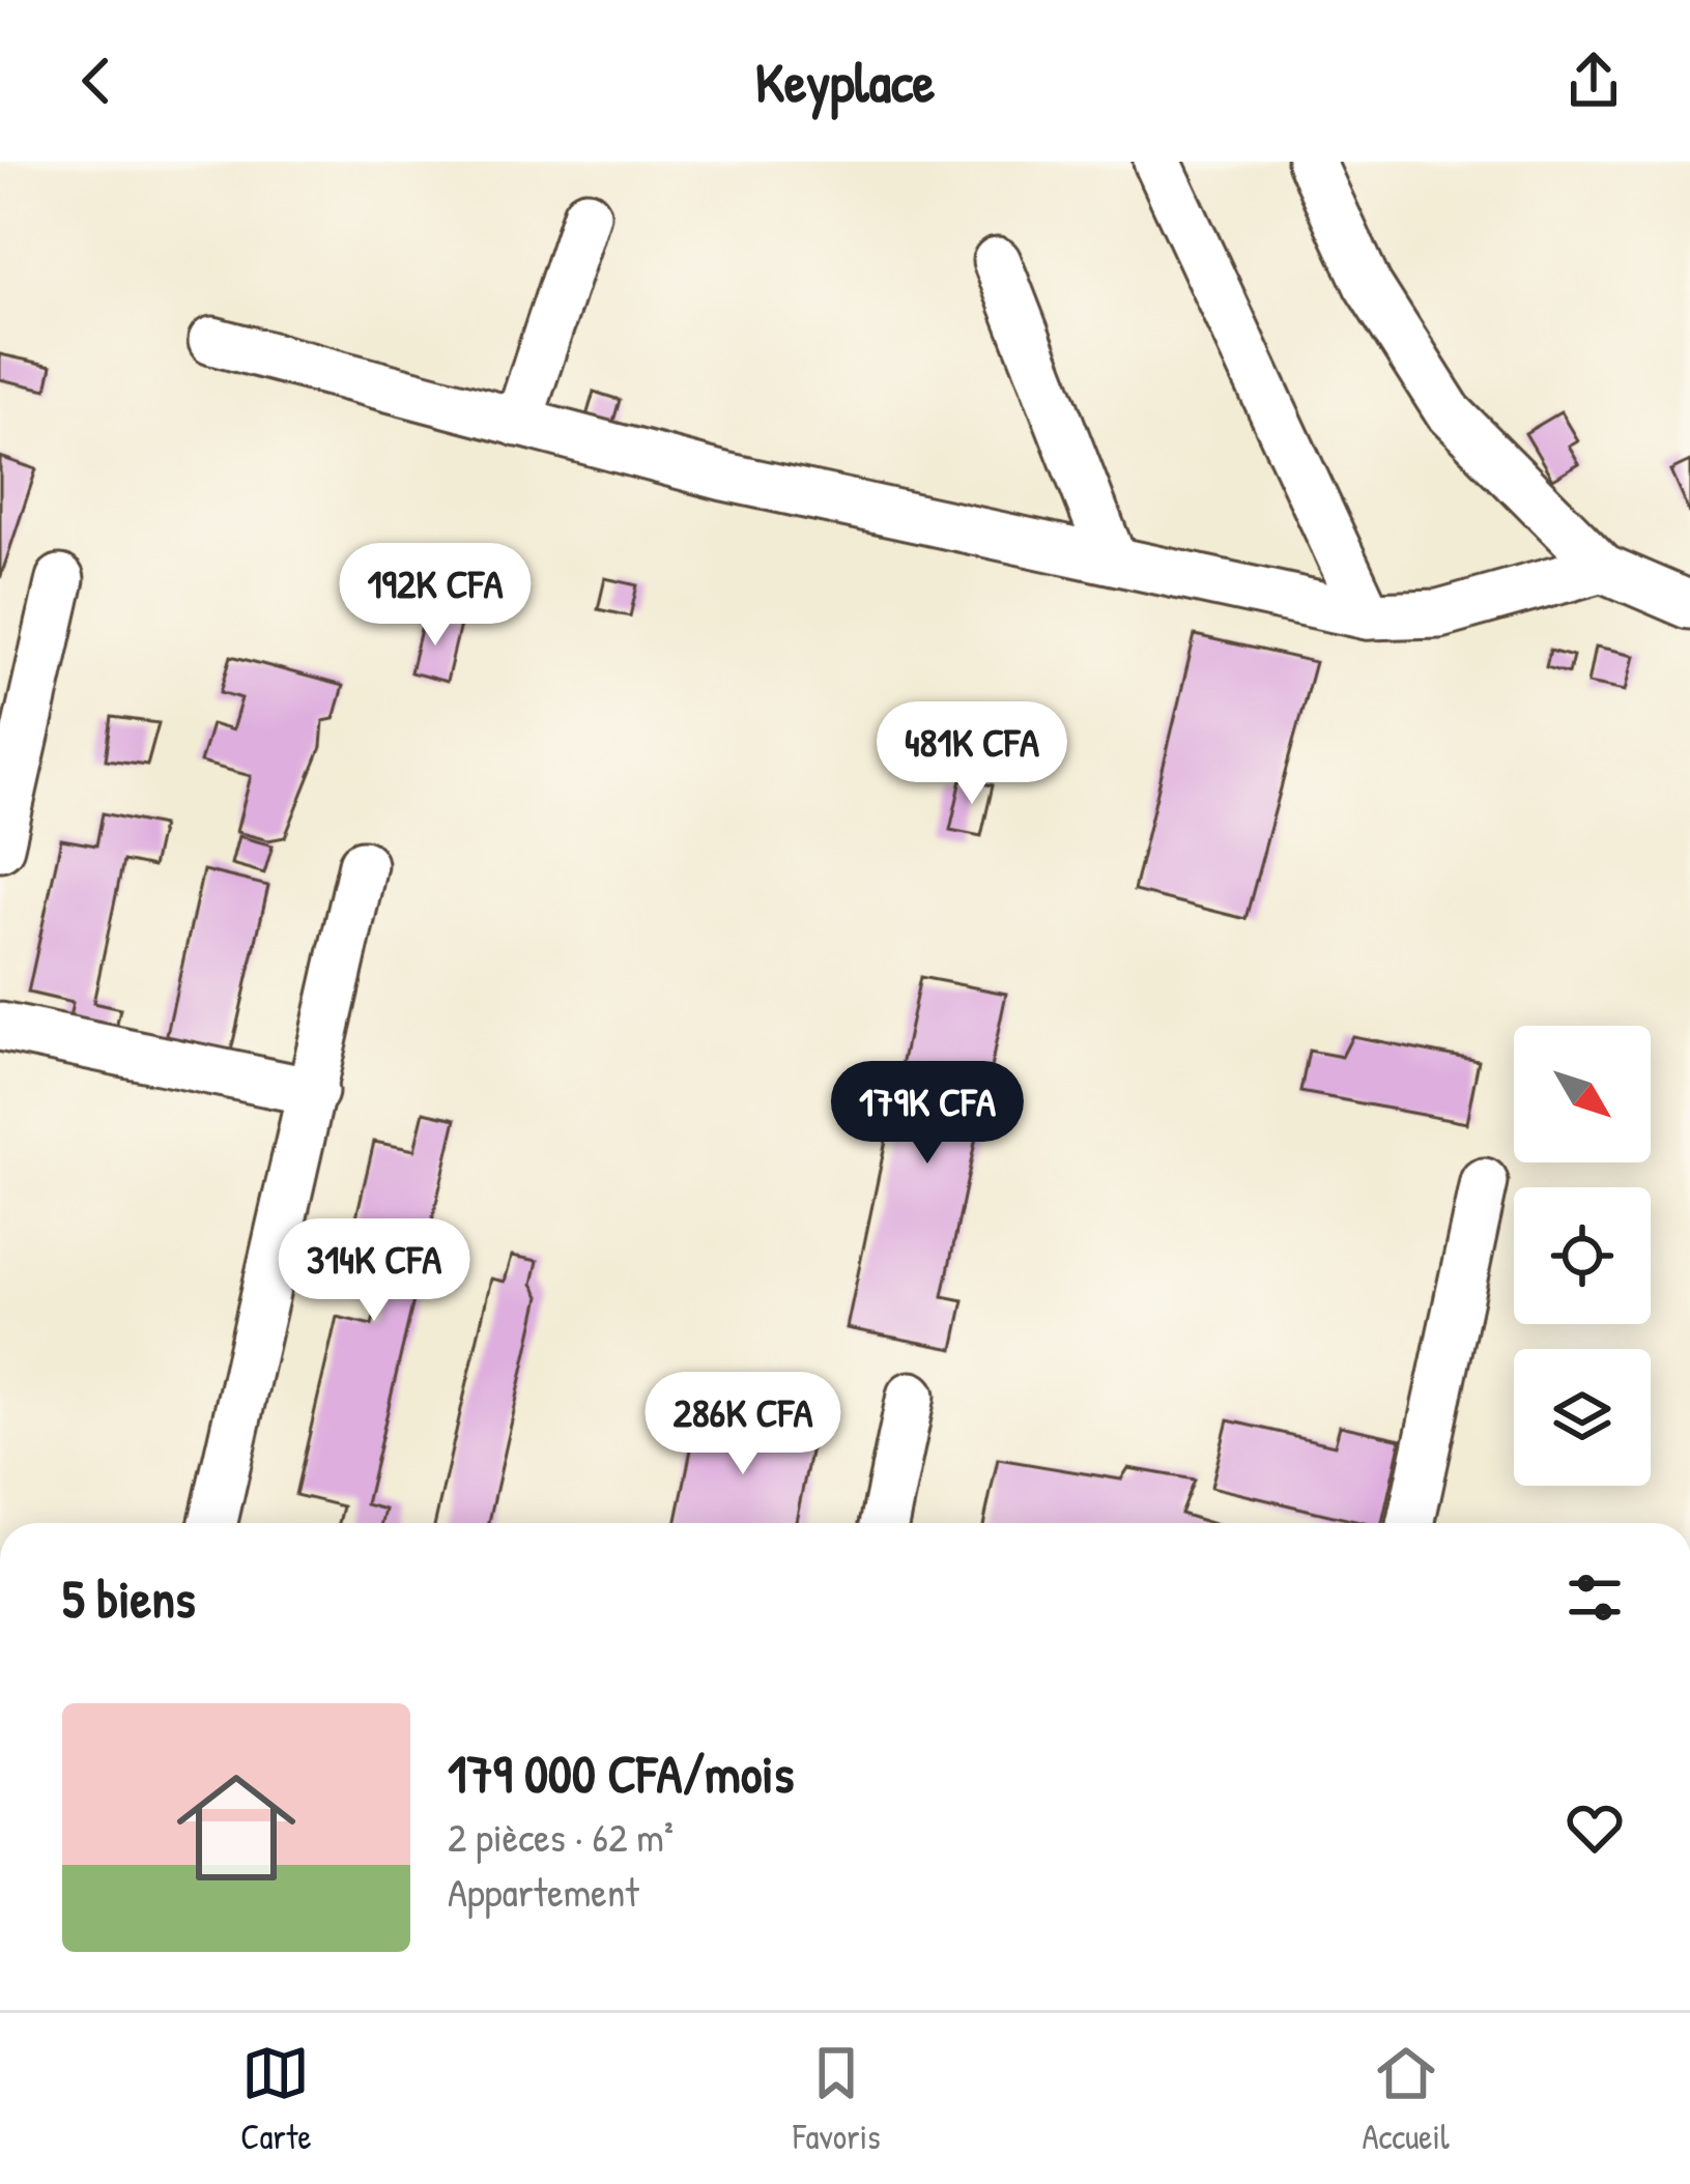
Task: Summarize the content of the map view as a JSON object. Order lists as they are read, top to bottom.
{
  "north": "bottom right",
  "page": {
    "header": "Keyplace",
    "price": [
      "192K CFA",
      "481K CFA",
      "179K CFA",
      "314K CFA",
      "286K CFA"
    ],
    "heading": "5 biens",
    "list": [
      {
        "name": "179 000 CFA/mois",
        "note": "2 pièces · 62 m² · Appartement"
      }
    ],
    "tabs": ["Carte", "Favoris", "Accueil"]
  }
}
